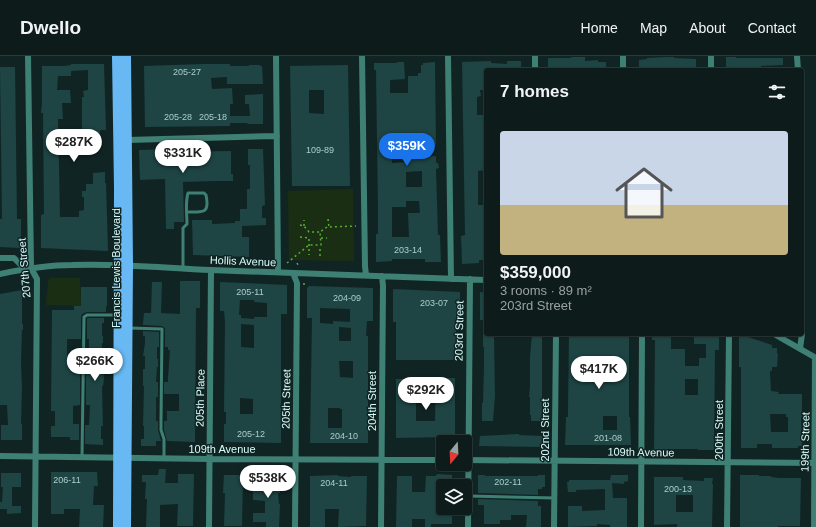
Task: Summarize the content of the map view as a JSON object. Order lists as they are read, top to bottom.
{
  "streets": {
    "main road": ["Francis Lewis Boulevard"],
    "street": [
      "Hollis Avenue",
      "207th Street",
      "203rd Street",
      "205th Place",
      "205th Street",
      "204th Street",
      "202nd Street",
      "200th Street",
      "199th Street",
      "109th Avenue"
    ]
  },
  "crossings": [
    ["Hollis Avenue", "207th Street"],
    ["Hollis Avenue", "Francis Lewis Boulevard"],
    ["Hollis Avenue", "203rd Street"],
    ["Hollis Avenue", "205th Place"],
    ["Hollis Avenue", "205th Street"],
    ["Hollis Avenue", "204th Street"],
    ["207th Street", "109th Avenue"],
    ["Francis Lewis Boulevard", "109th Avenue"],
    ["205th Place", "109th Avenue"],
    ["205th Street", "109th Avenue"],
    ["204th Street", "109th Avenue"],
    ["202nd Street", "109th Avenue"],
    ["200th Street", "109th Avenue"],
    ["199th Street", "109th Avenue"]
  ],
  "house_numbers": [
    "205-27",
    "205-28",
    "205-18",
    "109-89",
    "203-14",
    "205-11",
    "204-09",
    "203-07",
    "205-12",
    "204-10",
    "201-08",
    "206-11",
    "202-11",
    "204-11",
    "200-13"
  ],
  "north": "bottom",
  "page": {
    "header": "Dwello",
    "nav": [
      "Home",
      "Map",
      "About",
      "Contact"
    ],
    "heading": "7 homes",
    "list": [
      {
        "name": "$359,000",
        "note": "3 rooms · 89 m² · 203rd Street"
      }
    ],
    "price": [
      "$287K",
      "$359K",
      "$331K",
      "$266K",
      "$417K",
      "$292K",
      "$538K"
    ]
  }
}
